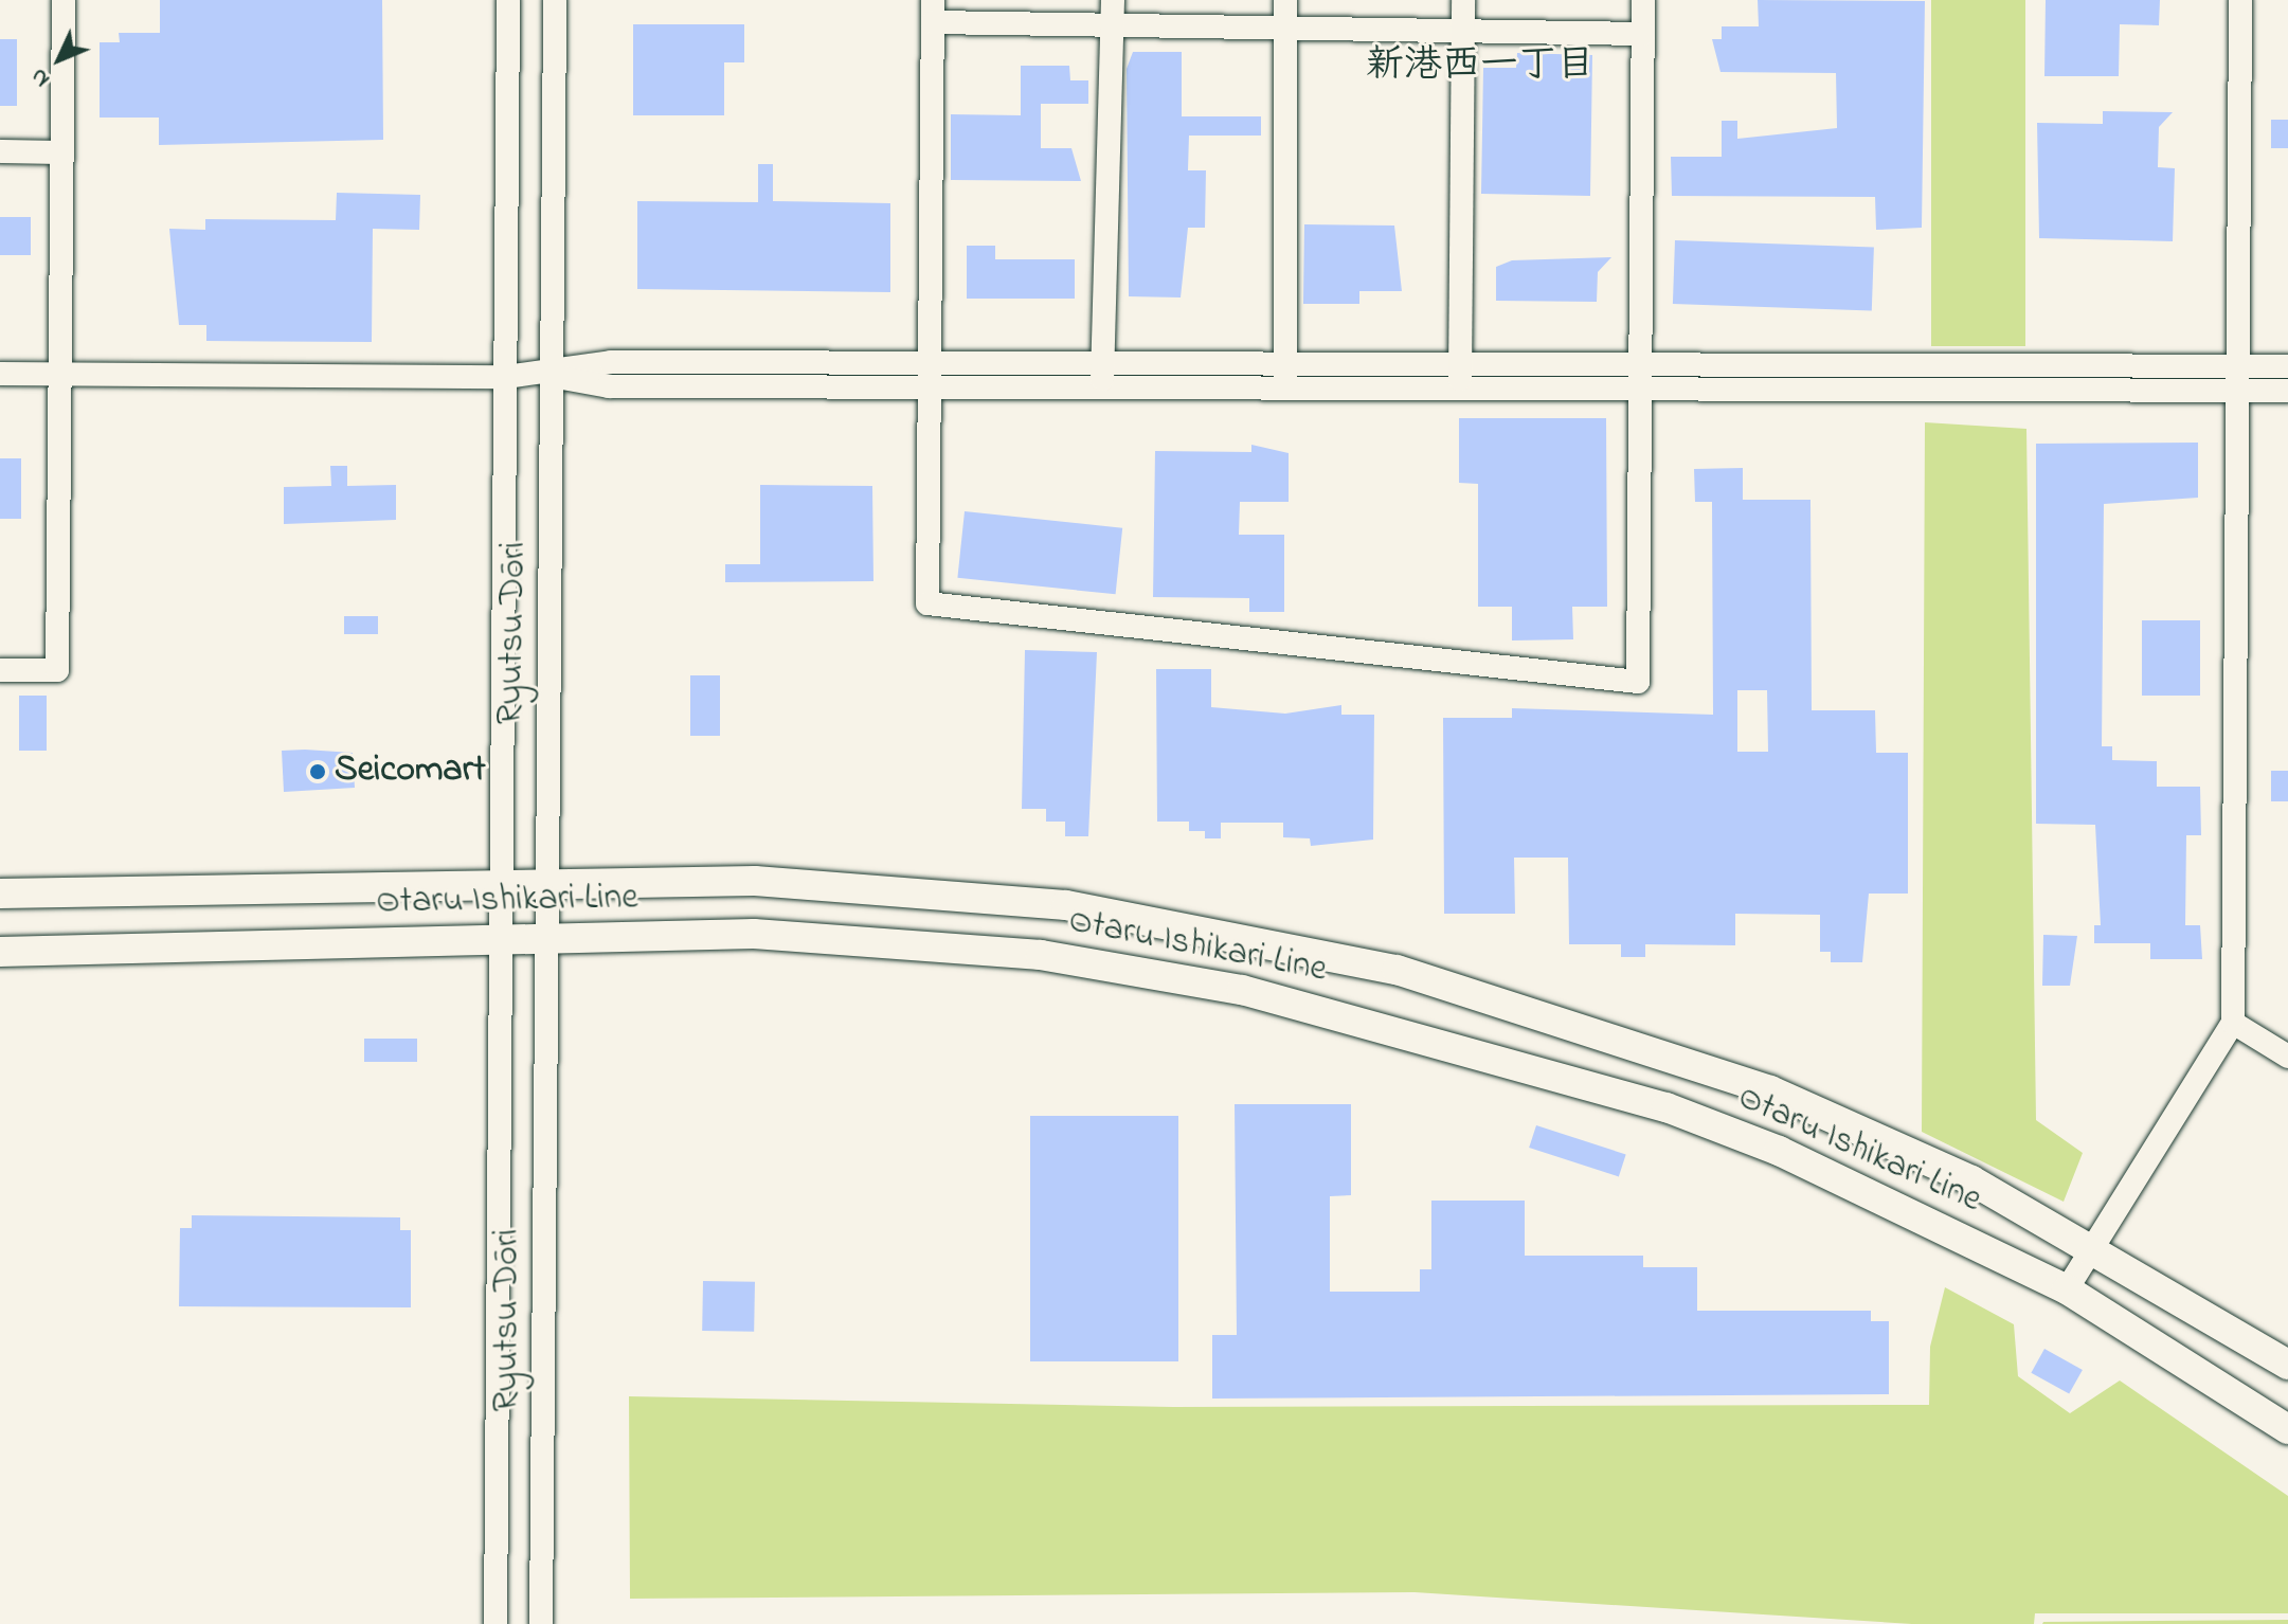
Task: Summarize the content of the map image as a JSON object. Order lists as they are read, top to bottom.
{
  "streets": {
    "main road": ["Otaru Ishikari Line"],
    "street": ["Ryutsu Dōri"]
  },
  "crossings": [
    ["Ryutsu Dōri", "Otaru Ishikari Line"]
  ],
  "districts": ["新港西一丁目"],
  "places": ["Seicomart"],
  "north": "bottom left"
}
